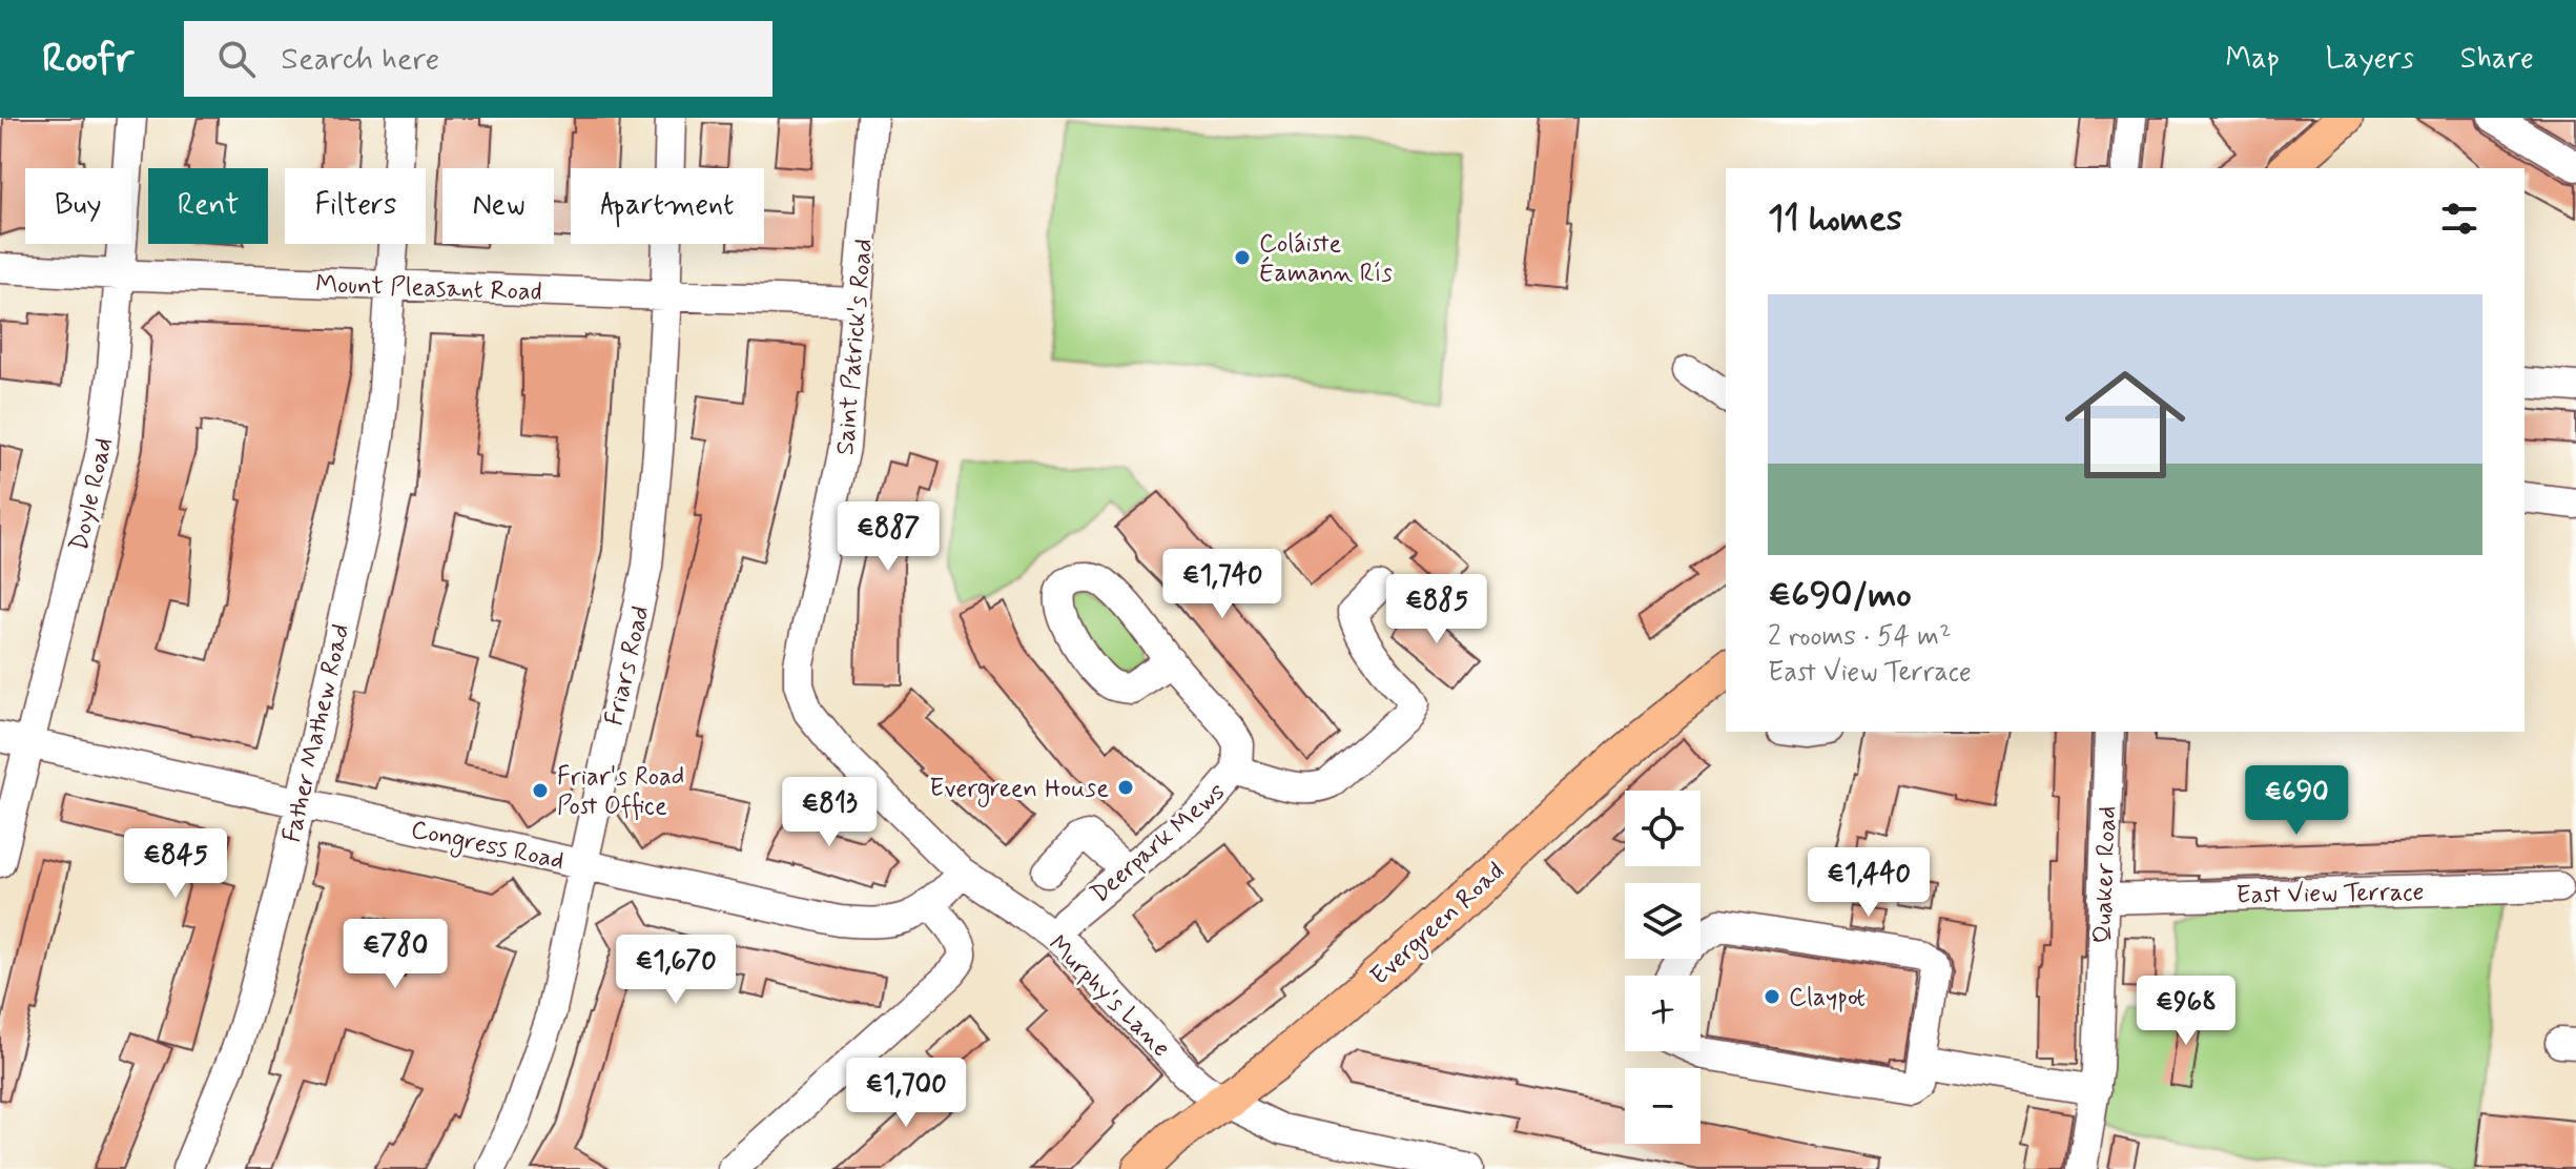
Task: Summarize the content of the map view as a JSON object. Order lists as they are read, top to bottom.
{
  "streets": {
    "main road": ["Evergreen Road"],
    "street": [
      "Mount Pleasant Road",
      "Saint Patrick's Road",
      "Doyle Road",
      "Friars Road",
      "Father Mathew Road",
      "Deerpark Mews",
      "Congress Road",
      "Quaker Road",
      "East View Terrace",
      "Murphy's Lane"
    ]
  },
  "crossings": [
    ["Mount Pleasant Road", "Saint Patrick's Road"],
    ["Mount Pleasant Road", "Doyle Road"],
    ["Mount Pleasant Road", "Friars Road"],
    ["Mount Pleasant Road", "Father Mathew Road"],
    ["Saint Patrick's Road", "Congress Road"],
    ["Saint Patrick's Road", "Murphy's Lane"],
    ["Doyle Road", "Congress Road"],
    ["Friars Road", "Congress Road"],
    ["Father Mathew Road", "Congress Road"],
    ["Deerpark Mews", "Murphy's Lane"],
    ["Quaker Road", "East View Terrace"],
    ["Evergreen Road", "Murphy's Lane"]
  ],
  "places": [
    "Coláiste Éamann Rís",
    "Evergreen House",
    "Friar's Road Post Office",
    "Claypot"
  ],
  "page": {
    "header": "Roofr",
    "search": "Search here",
    "nav": ["Map", "Layers", "Share"],
    "chip": [
      "Buy",
      "Rent",
      "Filters",
      "New",
      "Apartment"
    ],
    "heading": "11 homes",
    "list": [
      {
        "name": "€690/mo",
        "note": "2 rooms · 54 m² · East View Terrace"
      }
    ],
    "price": [
      "€887",
      "€1,740",
      "€885",
      "€690",
      "€813",
      "€845",
      "€1,440",
      "€780",
      "€1,670",
      "€968",
      "€1,700"
    ],
    "map_buttons": ["+", "−"]
  }
}
